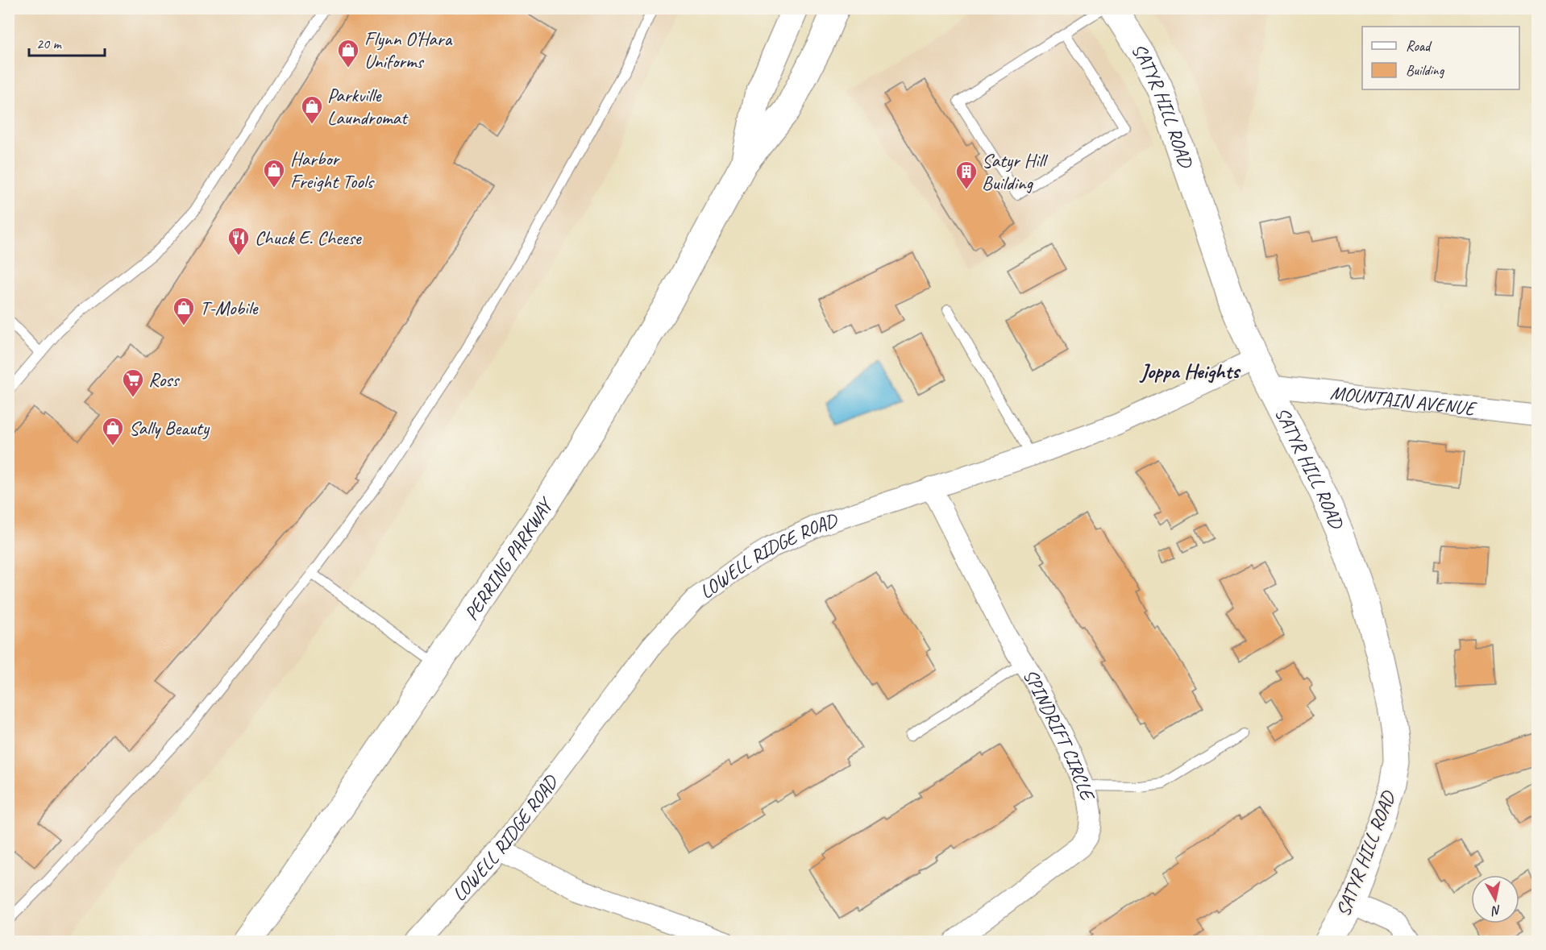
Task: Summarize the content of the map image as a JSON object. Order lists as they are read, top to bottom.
{
  "streets": {
    "street": [
      "SATYR HILL ROAD",
      "MOUNTAIN AVENUE",
      "LOWELL RIDGE ROAD",
      "PERRING PARKWAY",
      "SPINDRIFT CIRCLE"
    ]
  },
  "crossings": [
    ["SATYR HILL ROAD", "MOUNTAIN AVENUE"],
    ["SATYR HILL ROAD", "LOWELL RIDGE ROAD"],
    ["LOWELL RIDGE ROAD", "SPINDRIFT CIRCLE"]
  ],
  "districts": ["Joppa Heights"],
  "places": {
    "shop": [
      "Flynn O’Hara Uniforms",
      "Parkville Laundromat",
      "Harbor Freight Tools",
      "T-Mobile",
      "Sally Beauty"
    ],
    "building": ["Satyr Hill Building"],
    "restaurant": ["Chuck E. Cheese"],
    "supermarket": ["Ross"]
  },
  "legend": ["Road", "Building"],
  "scale_bar": "20 m",
  "north": "bottom"
}
